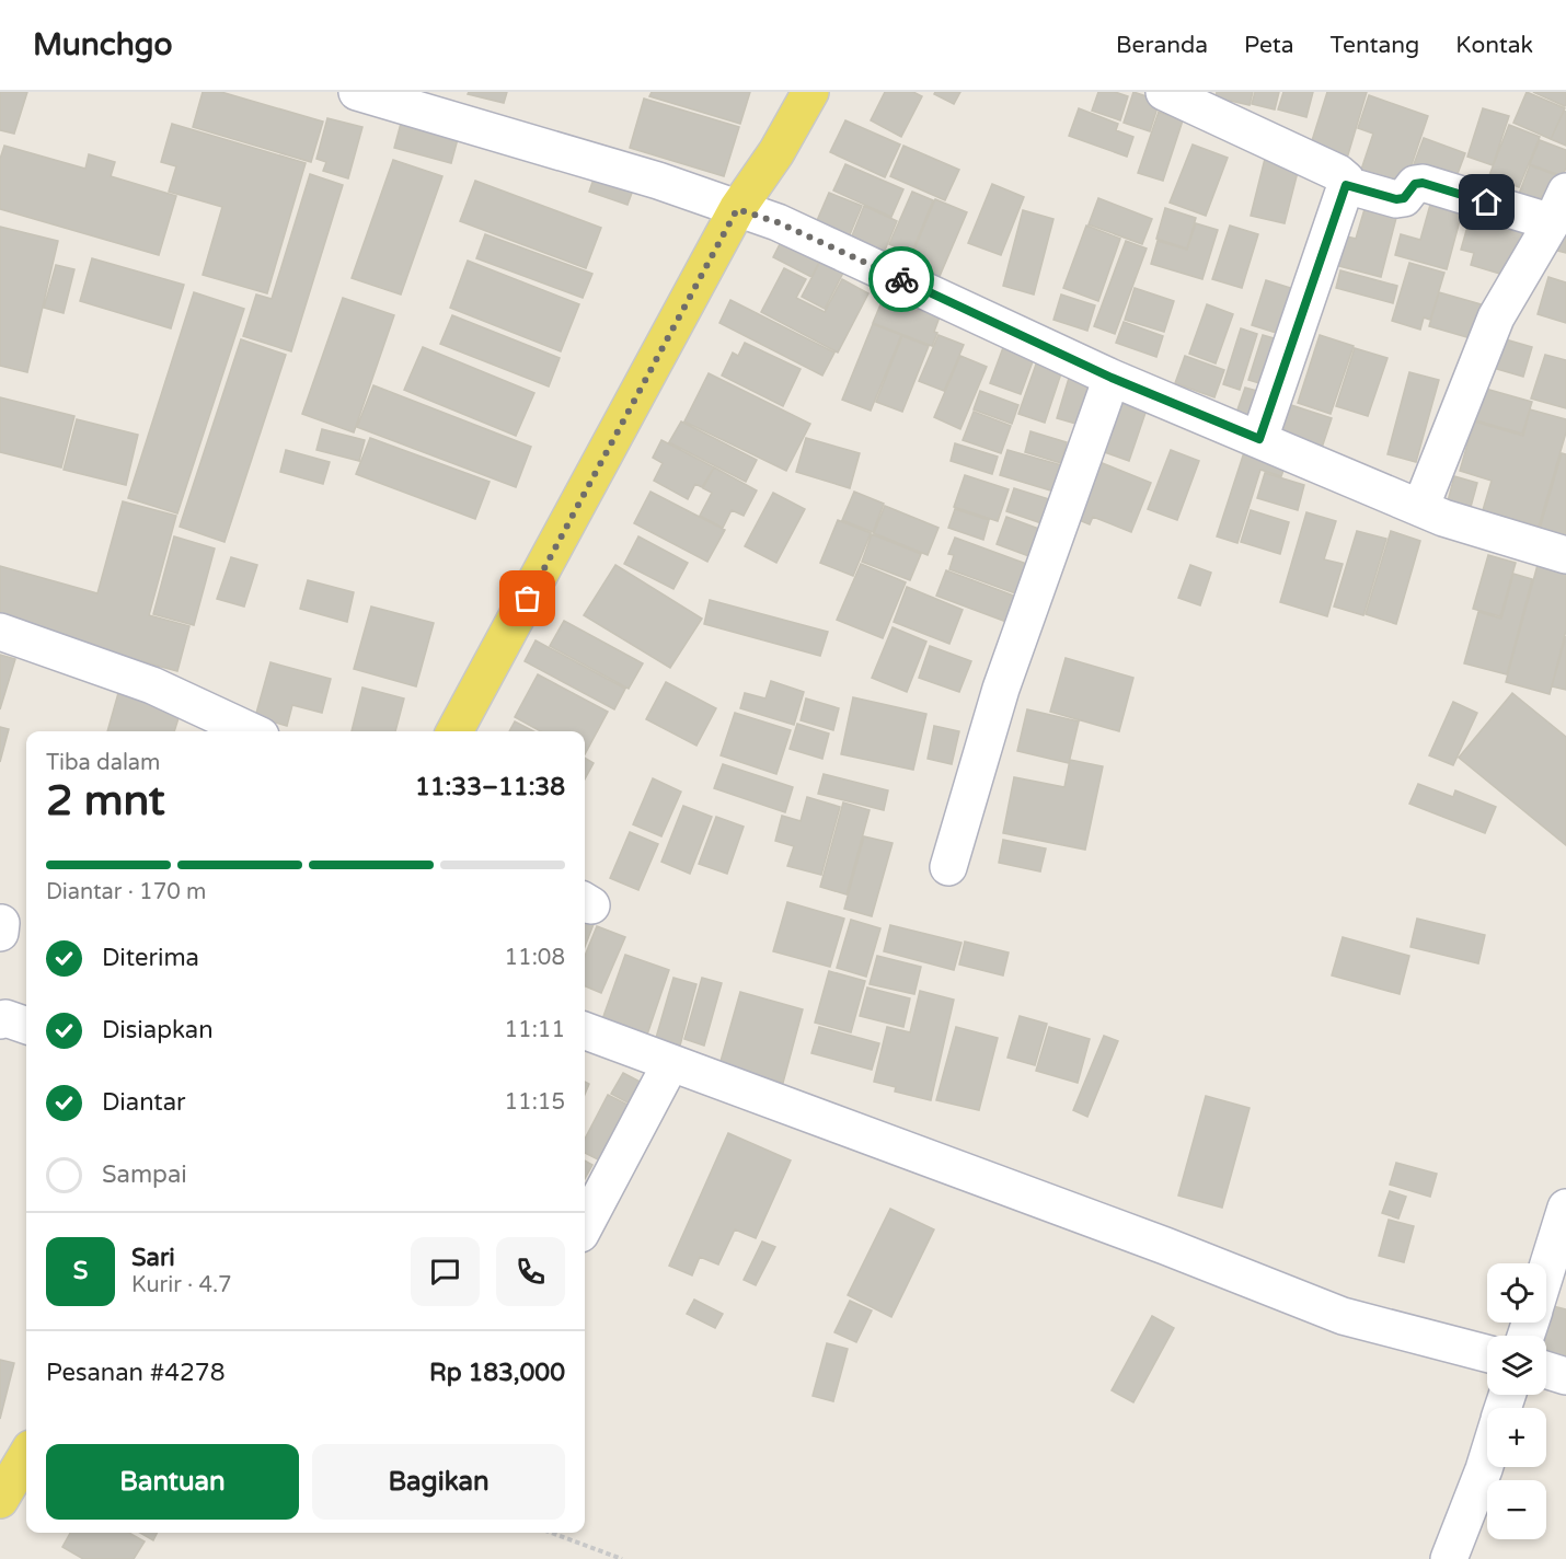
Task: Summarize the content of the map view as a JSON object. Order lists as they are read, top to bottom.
{
  "page": {
    "header": "Munchgo",
    "nav": [
      "Beranda",
      "Peta",
      "Tentang",
      "Kontak"
    ],
    "heading": ["2 mnt", "Tiba dalam", "11:33–11:38"],
    "panel": [
      "Sari",
      "Kurir · 4.7",
      "Pesanan #4278",
      "Rp 183,000"
    ],
    "bar": "Diantar · 170 m",
    "list": [
      ["Diterima", "11:08"],
      ["Disiapkan", "11:11"],
      ["Diantar", "11:15"],
      "Sampai"
    ],
    "round": "S",
    "map_buttons": ["+", "−"],
    "buttons": ["Bantuan", "Bagikan"]
  }
}
